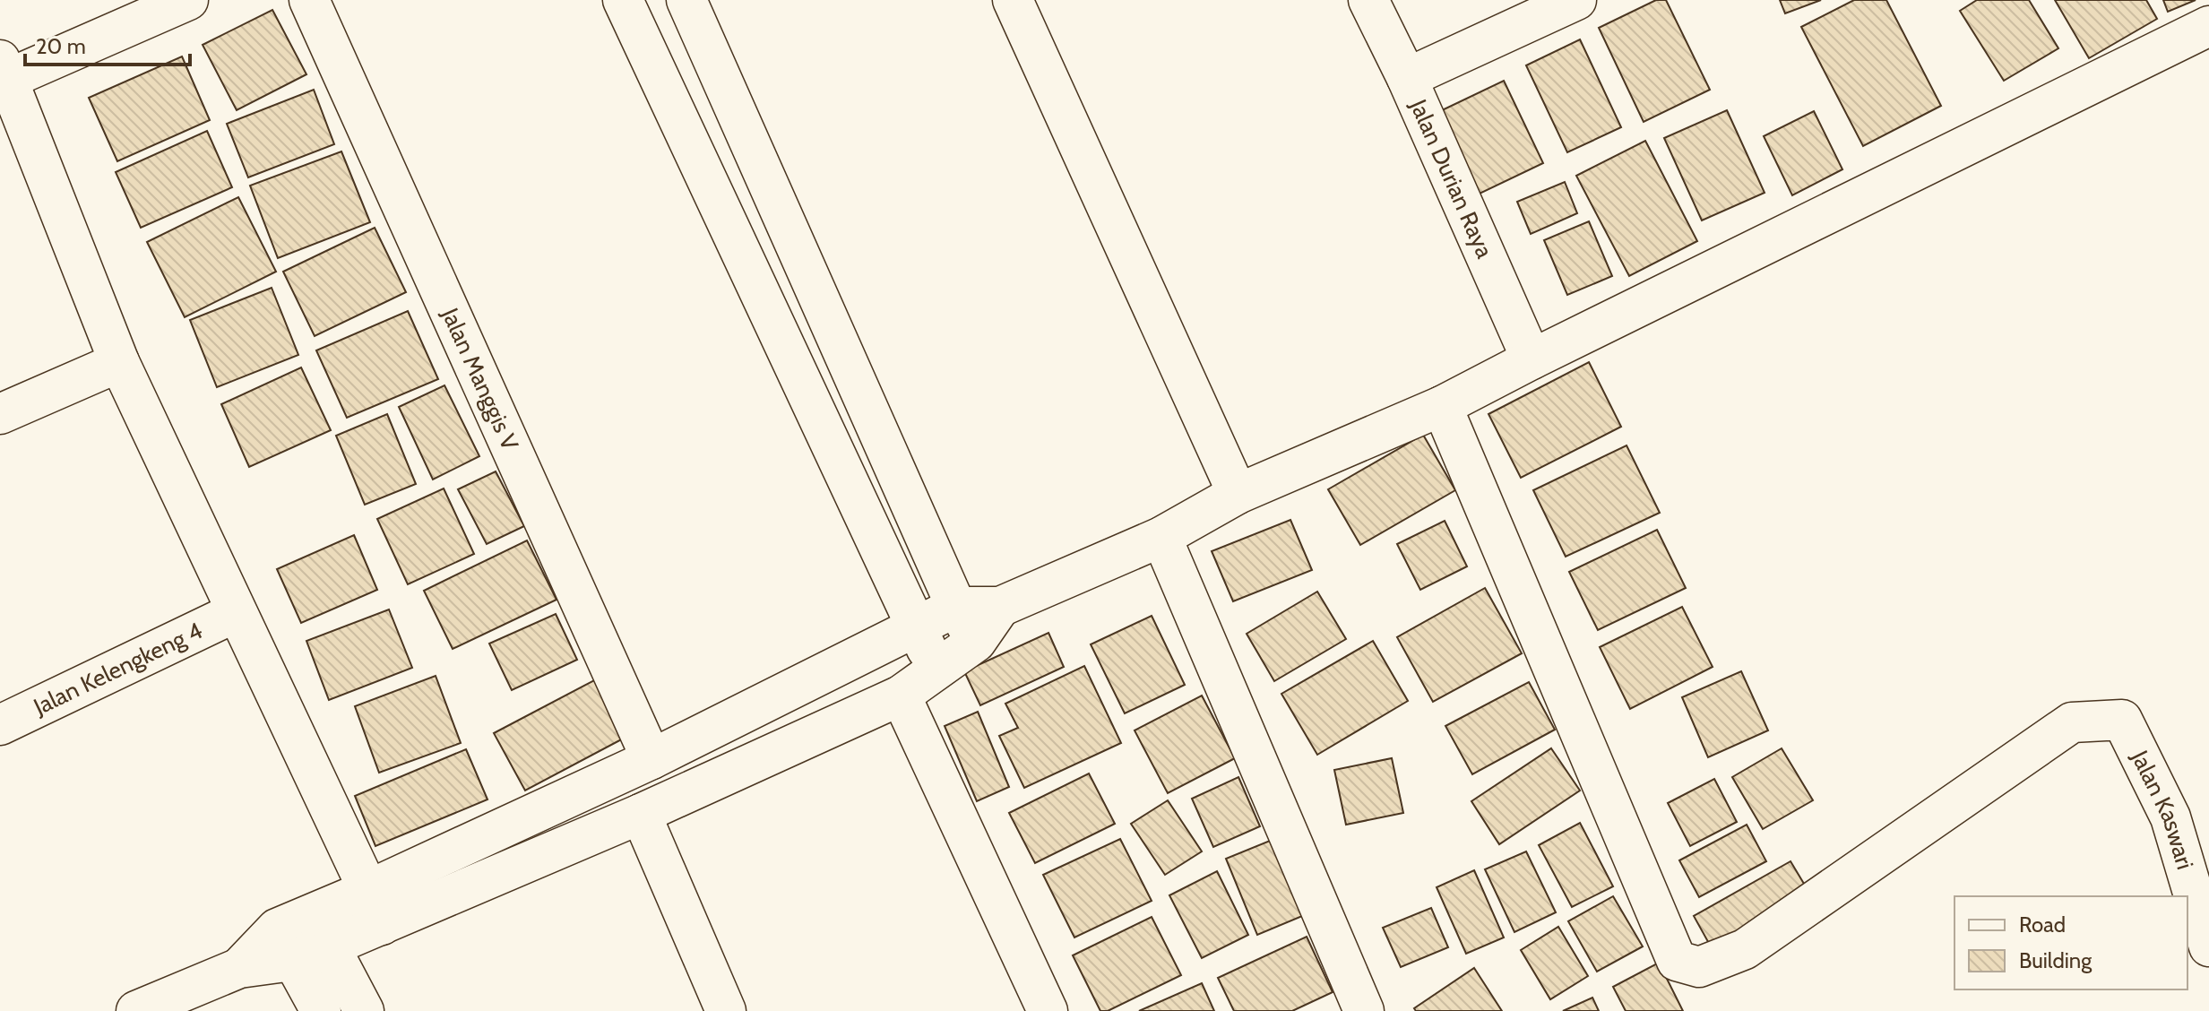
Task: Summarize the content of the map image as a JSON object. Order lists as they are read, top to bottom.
{
  "streets": {
    "street": [
      "Jalan Durian Raya",
      "Jalan Manggis V",
      "Jalan Kelengkeng 4",
      "Jalan Kaswari"
    ]
  },
  "legend": ["Road", "Building"],
  "scale_bar": "20 m"
}
